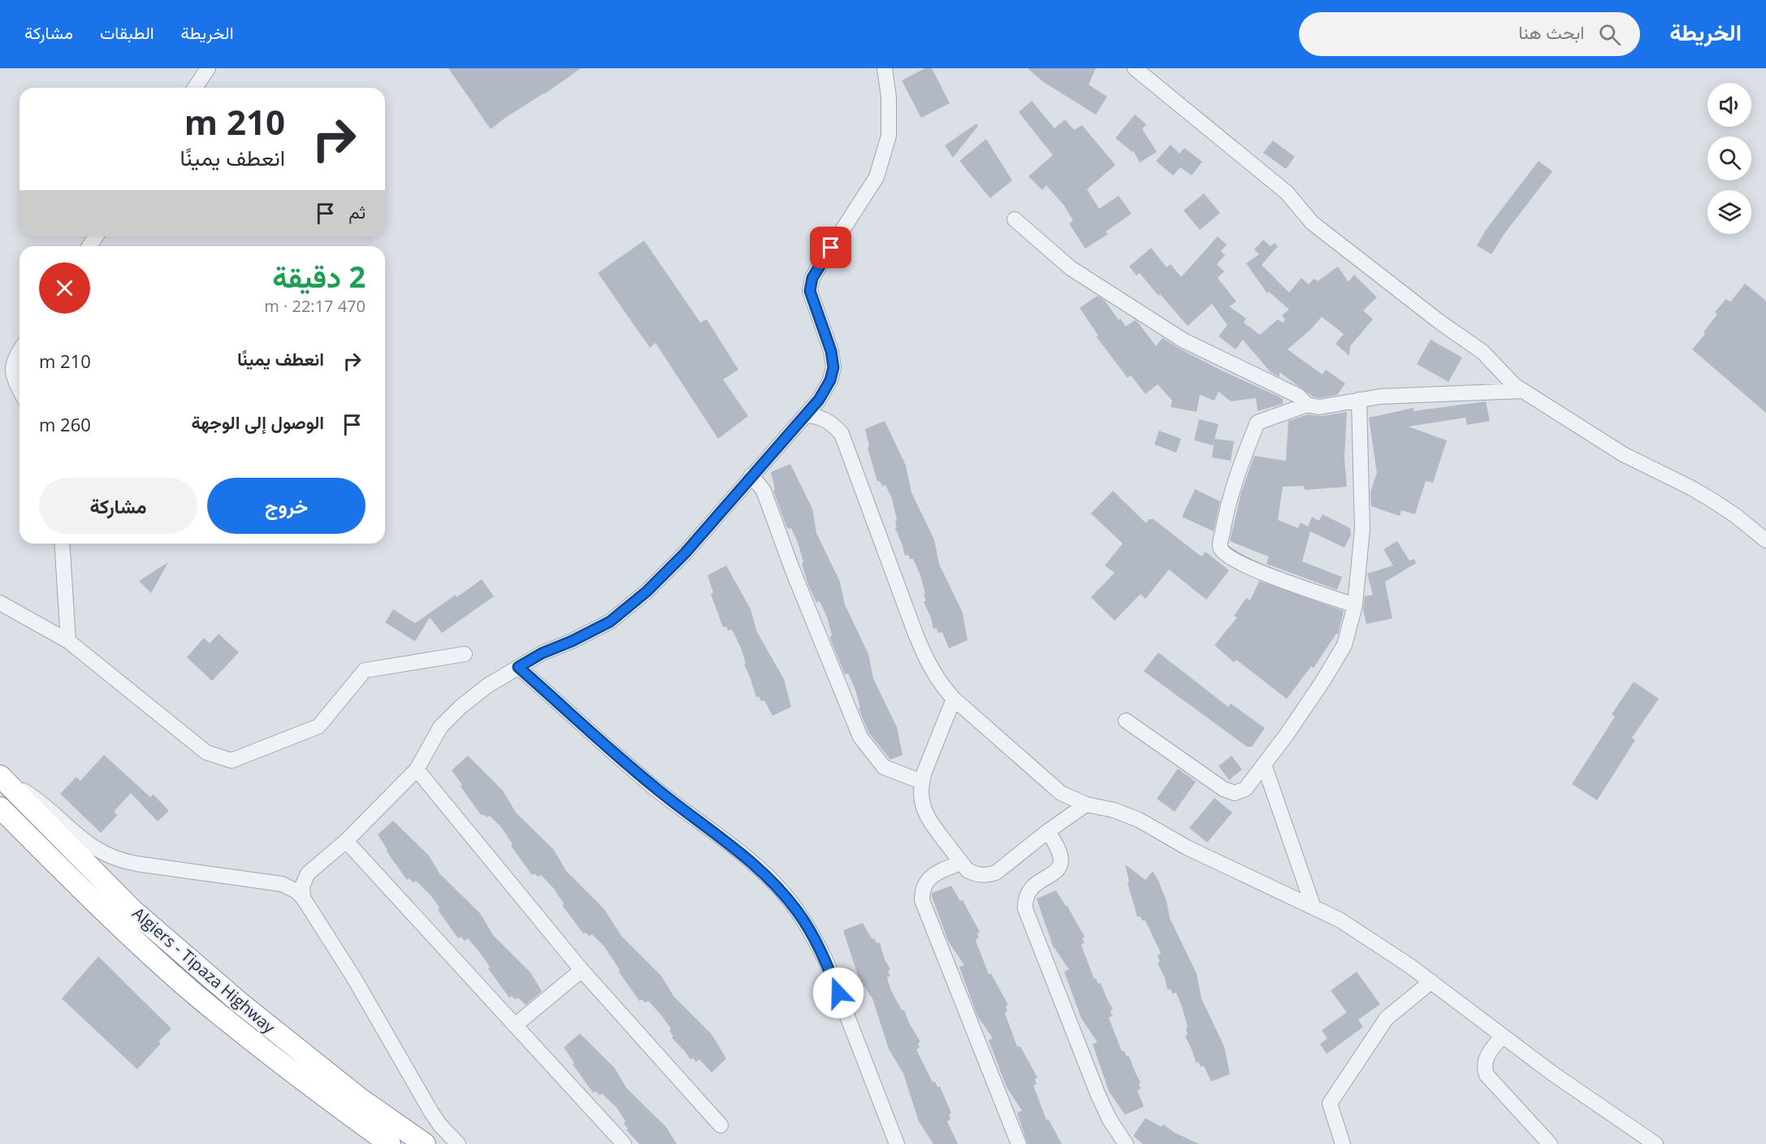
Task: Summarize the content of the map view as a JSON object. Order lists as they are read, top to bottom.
{
  "streets": {
    "highway": ["Algiers - Tipaza Highway"]
  },
  "page": {
    "header": "الخريطة",
    "search": "ابحث هنا",
    "nav": ["الخريطة", "الطبقات", "مشاركة"],
    "turn": ["210 m", "انعطف يمينًا"],
    "then": "ثم",
    "heading": ["2 دقيقة", "470 m · 22:17"],
    "list": [
      {
        "name": "انعطف يمينًا",
        "value": "210 m"
      },
      {
        "name": "الوصول إلى الوجهة",
        "value": "260 m"
      }
    ],
    "buttons": ["خروج", "مشاركة"]
  }
}
